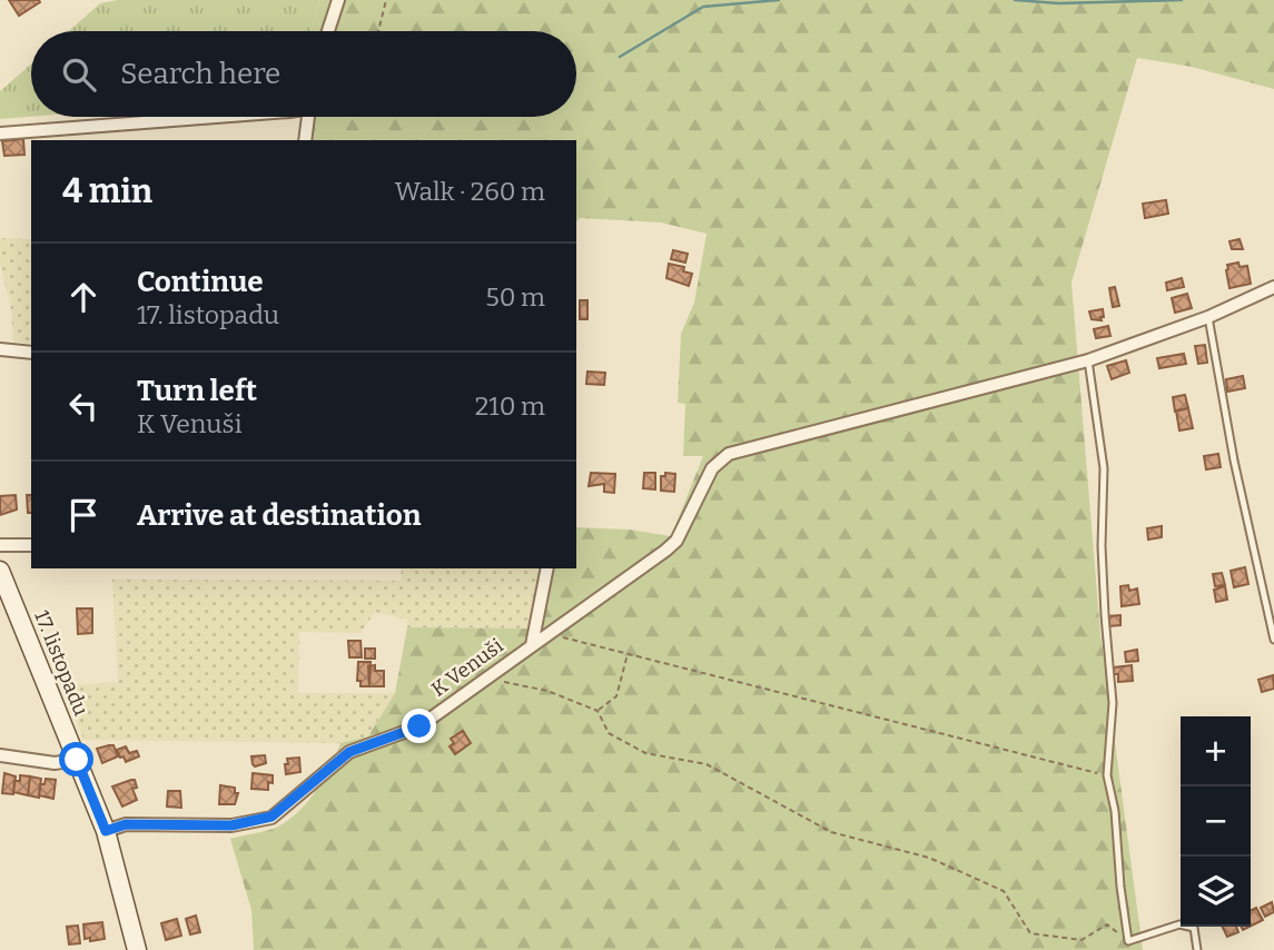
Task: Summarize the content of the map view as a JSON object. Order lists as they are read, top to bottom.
{
  "streets": {
    "main road": ["17. listopadu"],
    "street": ["K Venuši"]
  },
  "crossings": [
    ["17. listopadu", "K Venuši"]
  ],
  "page": {
    "search": "Search here",
    "heading": ["4 min", "Walk · 260 m"],
    "list": [
      ["Continue", "17. listopadu", "50 m"],
      ["Turn left", "K Venuši", "210 m"],
      "Arrive at destination"
    ],
    "map_buttons": ["+", "−"]
  }
}
